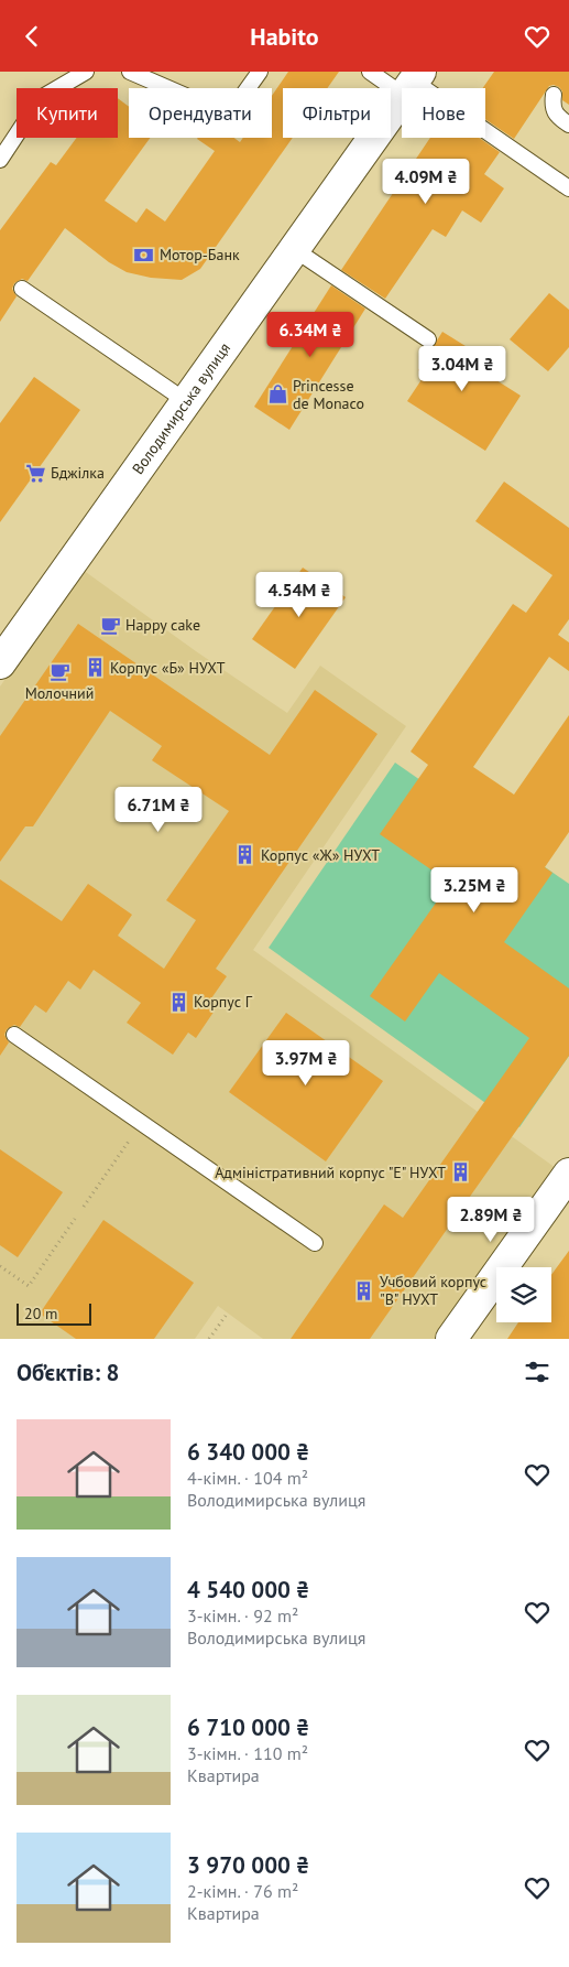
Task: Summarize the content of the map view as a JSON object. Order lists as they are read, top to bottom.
{
  "streets": {
    "street": ["Володимирська вулиця"]
  },
  "places": {
    "bank": ["Мотор-Банк"],
    "shop": ["Princesse de Monaco"],
    "supermarket": ["Бджілка"],
    "cafe": ["Happy cake", "Молочний"],
    "building": [
      "Корпус «Б» НУХТ",
      "Корпус «Ж» НУХТ",
      "Корпус Г",
      "Адміністративний корпус \"Е\" НУХТ",
      "Учбовий корпус \"В\" НУХТ"
    ]
  },
  "scale_bar": "20 m",
  "page": {
    "header": "Habito",
    "chip": [
      "Купити",
      "Орендувати",
      "Фільтри",
      "Нове"
    ],
    "price": [
      "4.09M ₴",
      "6.34M ₴",
      "3.04M ₴",
      "4.54M ₴",
      "6.71M ₴",
      "3.25M ₴",
      "3.97M ₴",
      "2.89M ₴"
    ],
    "scale": "20 m",
    "heading": "Об’єктів: 8",
    "list": [
      {
        "name": "6 340 000 ₴",
        "note": "4-кімн. · 104 m² · Володимирська вулиця"
      },
      {
        "name": "4 540 000 ₴",
        "note": "3-кімн. · 92 m² · Володимирська вулиця"
      },
      {
        "name": "6 710 000 ₴",
        "note": "3-кімн. · 110 m² · Квартира"
      },
      {
        "name": "3 970 000 ₴",
        "note": "2-кімн. · 76 m² · Квартира"
      }
    ]
  }
}
